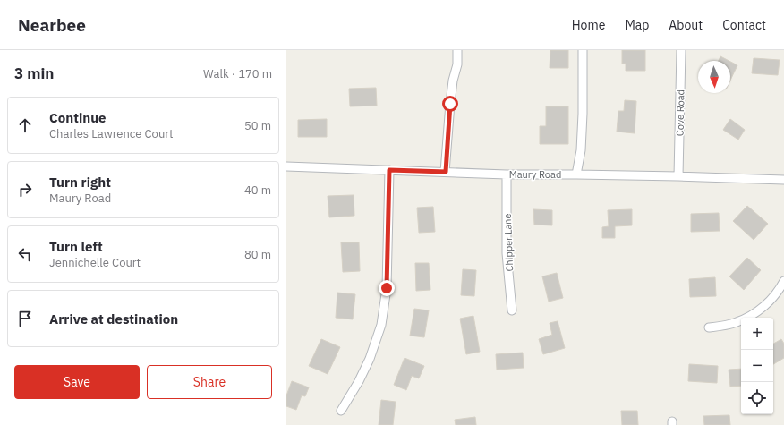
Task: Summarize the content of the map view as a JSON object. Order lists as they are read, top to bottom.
{
  "streets": {
    "street": ["Cove Road", "Maury Road", "Chipper Lane"]
  },
  "crossings": [
    ["Cove Road", "Maury Road"],
    ["Maury Road", "Chipper Lane"]
  ],
  "north": "bottom",
  "page": {
    "header": "Nearbee",
    "nav": [
      "Home",
      "Map",
      "About",
      "Contact"
    ],
    "heading": ["3 min", "Walk · 170 m"],
    "list": [
      ["Continue", "Charles Lawrence Court", "50 m"],
      ["Turn right", "Maury Road", "40 m"],
      ["Turn left", "Jennichelle Court", "80 m"],
      "Arrive at destination"
    ],
    "map_buttons": ["+", "−"],
    "buttons": ["Save", "Share"]
  }
}
